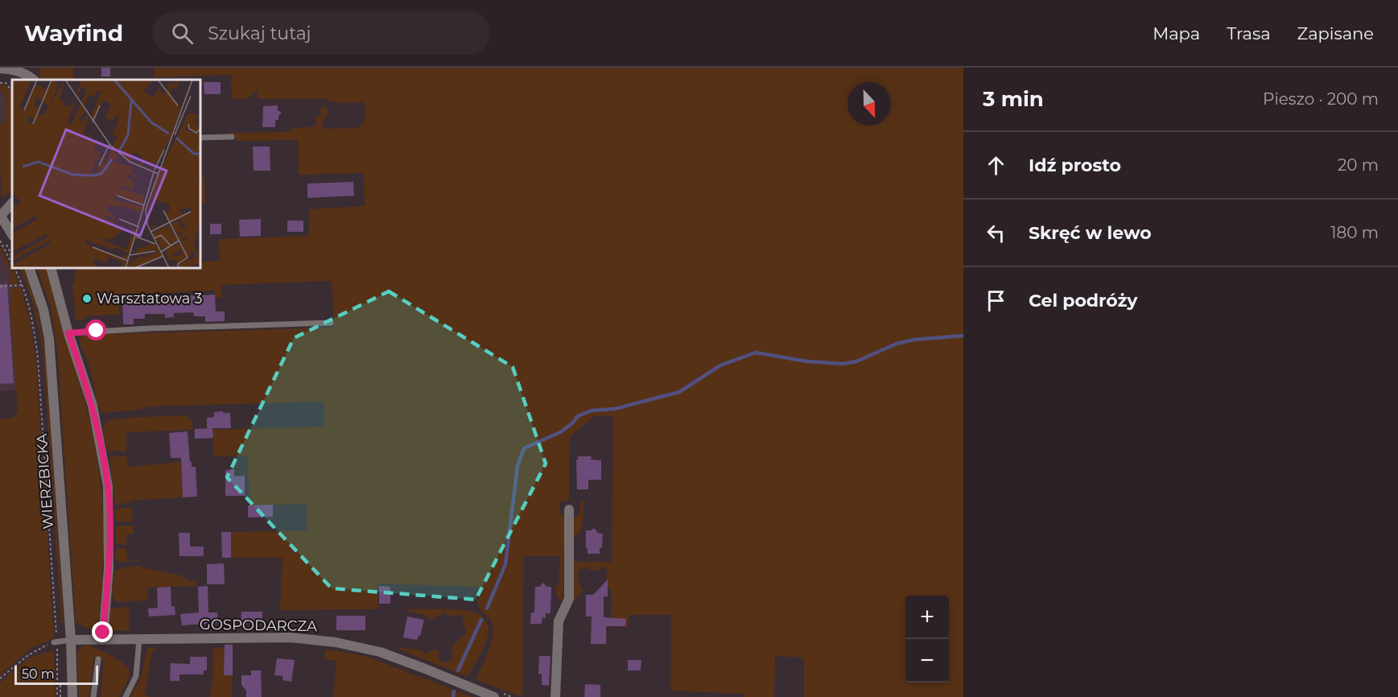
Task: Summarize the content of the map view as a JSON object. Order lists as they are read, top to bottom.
{
  "streets": {
    "street": ["WIERZBICKA", "GOSPODARCZA"]
  },
  "crossings": [
    ["WIERZBICKA", "GOSPODARCZA"]
  ],
  "places": ["Warsztatowa 3"],
  "scale_bar": "50 m",
  "north": "bottom",
  "page": {
    "header": "Wayfind",
    "search": "Szukaj tutaj",
    "nav": ["Mapa", "Trasa", "Zapisane"],
    "heading": ["3 min", "Pieszo · 200 m"],
    "list": [
      ["Idź prosto", "20 m"],
      ["Skręć w lewo", "180 m"],
      "Cel podróży"
    ],
    "map_buttons": ["+", "−"],
    "scale": "50 m"
  }
}
